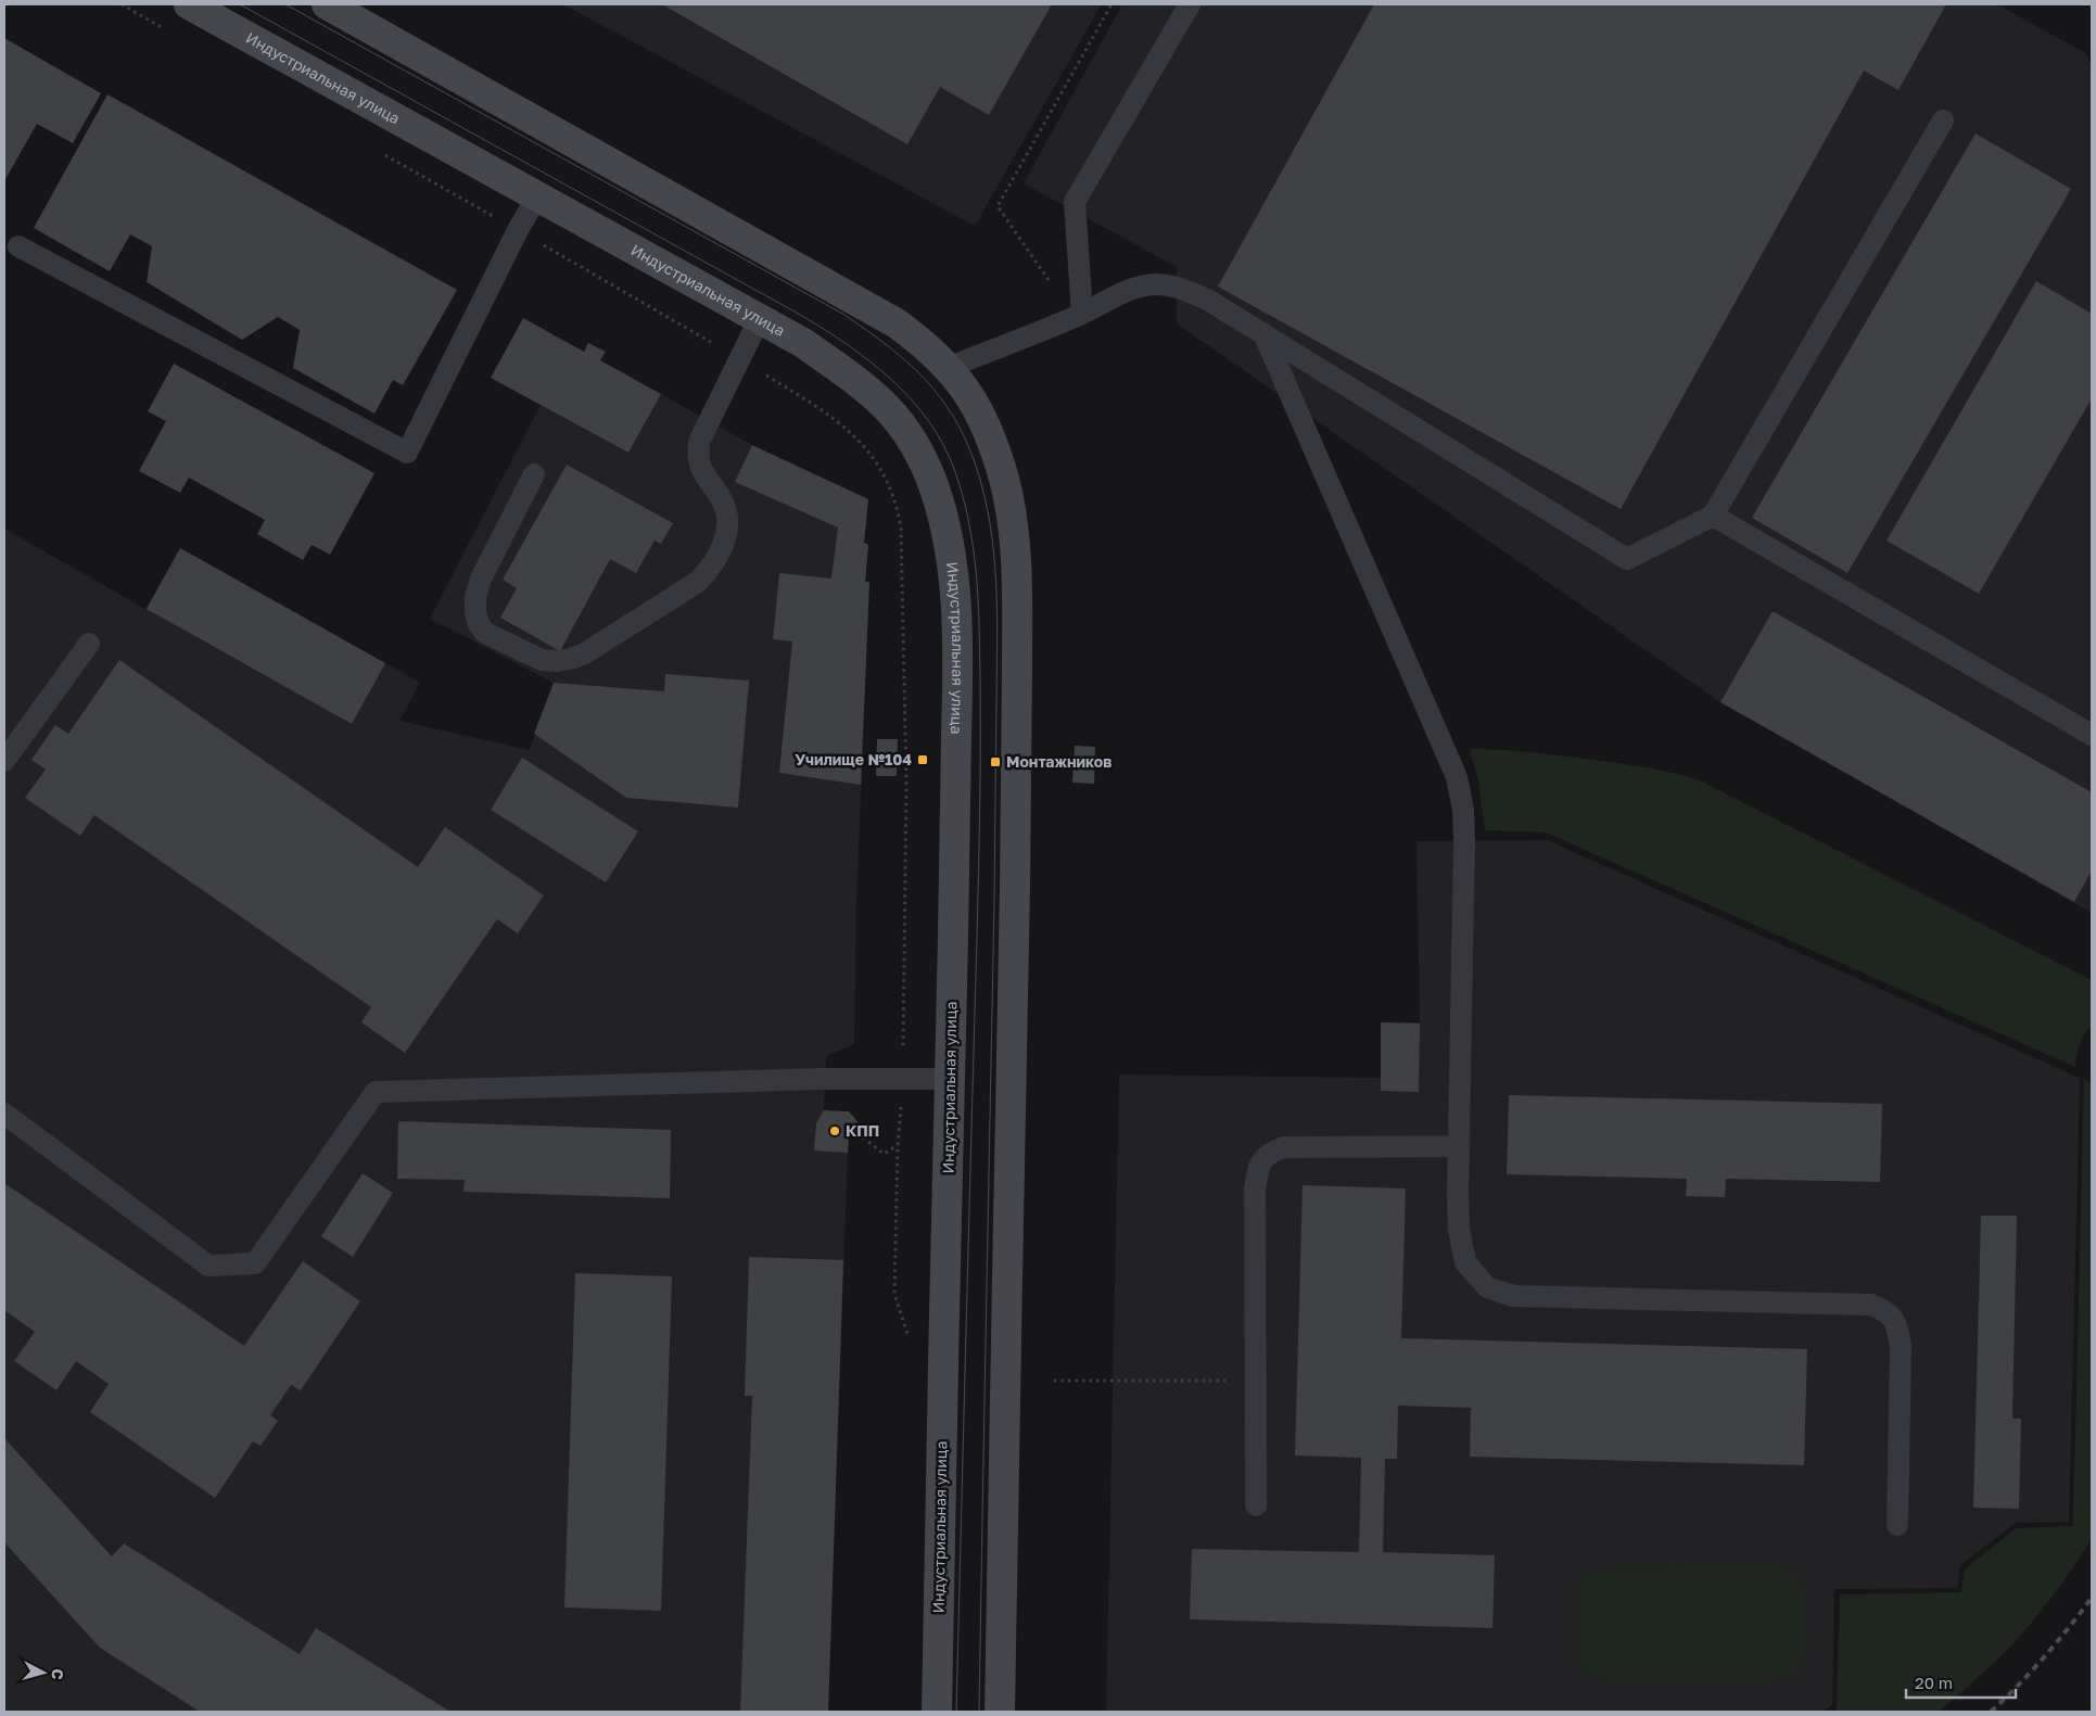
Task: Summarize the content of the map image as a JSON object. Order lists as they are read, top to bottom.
{
  "streets": {
    "main road": ["Индустриальная улица"]
  },
  "places": {
    "transit": ["Училище №104", "Монтажников"],
    "other": ["КПП"]
  },
  "scale_bar": "20 m",
  "north": "right"
}
